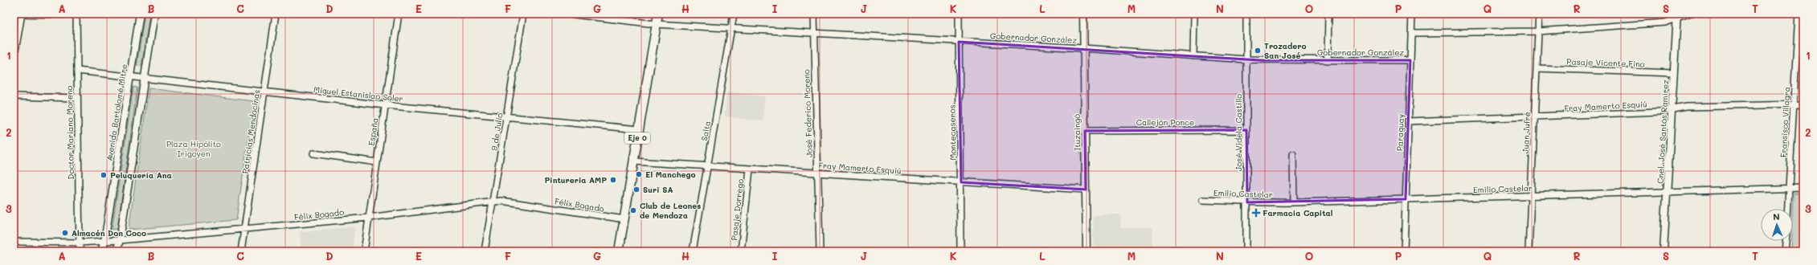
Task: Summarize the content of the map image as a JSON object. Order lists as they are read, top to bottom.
{
  "streets": {
    "main road": ["Eje 0"],
    "street": [
      "Gobernador González",
      "Pasaje Vicente Fino",
      "Miguel Estanislao Soler",
      "Fray Mamerto Esquiú",
      "Avenida Bartolomé Mitre",
      "José Federico Moreno",
      "Callejón Ponce",
      "Fransisco Villagra",
      "Salta",
      "Patricias Mendocinas",
      "España",
      "9 de Julio",
      "Cnel. José Santos Ramírez",
      "Doctor Mariano Moreno",
      "Montecaseros",
      "Ituzaingó",
      "José Videla Castillo",
      "Paraguay",
      "Juan Jufré",
      "Emilio Castelar",
      "Félix Bogado",
      "Pasaje Dorrego"
    ]
  },
  "crossings": [
    ["Gobernador González", "José Federico Moreno"],
    ["Gobernador González", "Salta"],
    ["Gobernador González", "Montecaseros"],
    ["Gobernador González", "Ituzaingó"],
    ["Gobernador González", "José Videla Castillo"],
    ["Gobernador González", "Paraguay"],
    ["Gobernador González", "Eje 0"],
    ["Pasaje Vicente Fino", "Cnel. José Santos Ramírez"],
    ["Pasaje Vicente Fino", "Juan Jufré"],
    ["Miguel Estanislao Soler", "Avenida Bartolomé Mitre"],
    ["Miguel Estanislao Soler", "Patricias Mendocinas"],
    ["Miguel Estanislao Soler", "España"],
    ["Miguel Estanislao Soler", "9 de Julio"],
    ["Miguel Estanislao Soler", "Doctor Mariano Moreno"],
    ["Miguel Estanislao Soler", "Eje 0"],
    ["Fray Mamerto Esquiú", "José Federico Moreno"],
    ["Fray Mamerto Esquiú", "Fransisco Villagra"],
    ["Fray Mamerto Esquiú", "Salta"],
    ["Fray Mamerto Esquiú", "Cnel. José Santos Ramírez"],
    ["Fray Mamerto Esquiú", "Montecaseros"],
    ["Fray Mamerto Esquiú", "Ituzaingó"],
    ["Fray Mamerto Esquiú", "Paraguay"],
    ["Fray Mamerto Esquiú", "Juan Jufré"],
    ["Fray Mamerto Esquiú", "Eje 0"],
    ["Fray Mamerto Esquiú", "Pasaje Dorrego"],
    ["Avenida Bartolomé Mitre", "Félix Bogado"],
    ["Callejón Ponce", "Ituzaingó"],
    ["Callejón Ponce", "José Videla Castillo"],
    ["Fransisco Villagra", "Emilio Castelar"],
    ["Patricias Mendocinas", "Félix Bogado"],
    ["España", "Félix Bogado"],
    ["9 de Julio", "Félix Bogado"],
    ["Cnel. José Santos Ramírez", "Emilio Castelar"],
    ["Doctor Mariano Moreno", "Félix Bogado"],
    ["José Videla Castillo", "Emilio Castelar"],
    ["Paraguay", "Emilio Castelar"],
    ["Juan Jufré", "Emilio Castelar"],
    ["Eje 0", "Félix Bogado"]
  ],
  "parks": ["Plaza Hipólito Irigoyen"],
  "places": {
    "other": [
      "Trozadero San José",
      "El Manchego",
      "Peluquería Ana",
      "Pintureria AMP",
      "Suri SA",
      "Club de Leones de Mendoza",
      "Almacén Don Coco"
    ],
    "health": ["Farmacia Capital"]
  },
  "north": "top",
  "grid": {
    "columns": [
      "A",
      "B",
      "C",
      "D",
      "E",
      "F",
      "G",
      "H",
      "I",
      "J",
      "K",
      "L",
      "M",
      "N",
      "O",
      "P",
      "Q",
      "R",
      "S",
      "T"
    ],
    "rows": ["1", "2", "3"]
  }
}
